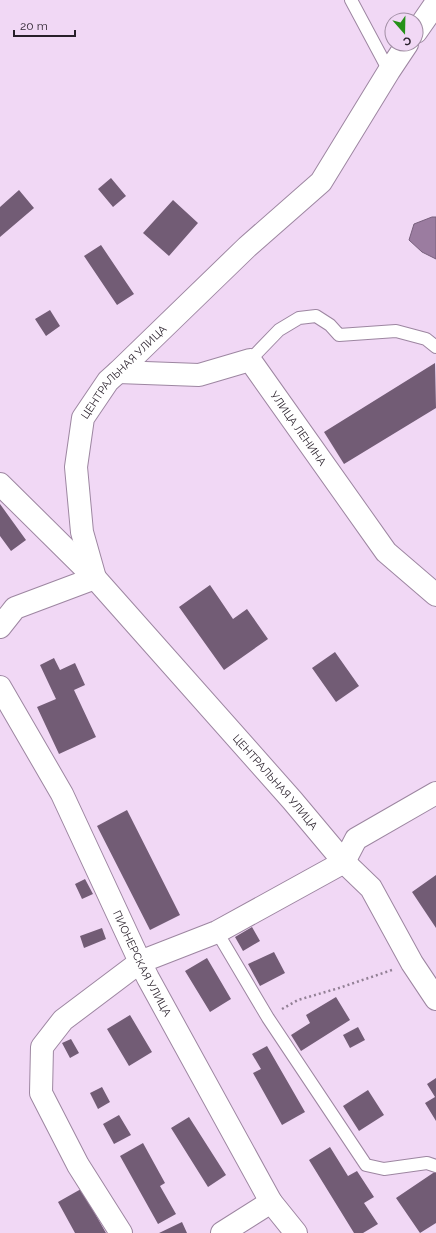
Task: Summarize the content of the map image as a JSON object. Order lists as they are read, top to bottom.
{
  "streets": {
    "street": ["ЦЕНТРАЛЬНАЯ УЛИЦА", "УЛИЦА ЛЕНИНА", "ПИОНЕРСКАЯ УЛИЦА"]
  },
  "scale_bar": "20 m",
  "north": "bottom"
}
